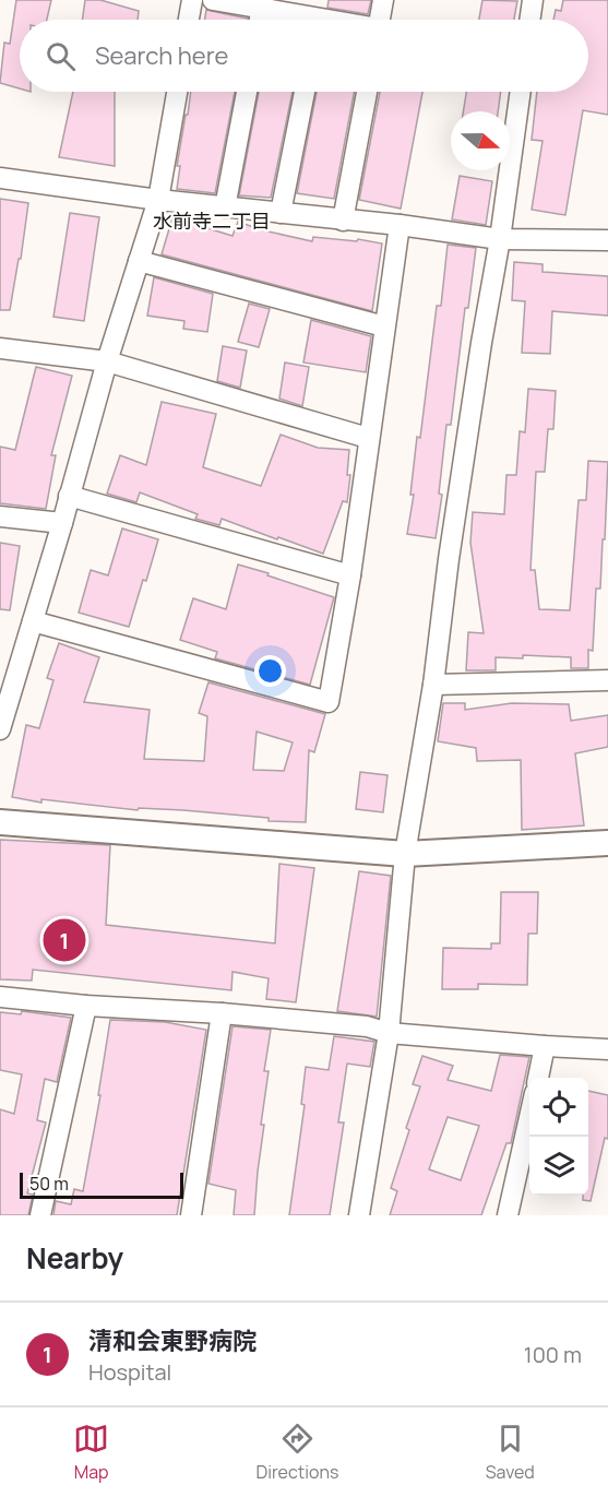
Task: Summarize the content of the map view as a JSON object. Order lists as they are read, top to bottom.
{
  "districts": ["水前寺二丁目"],
  "scale_bar": "50 m",
  "north": "right",
  "page": {
    "search": "Search here",
    "pins": "1",
    "scale": "50 m",
    "heading": "Nearby",
    "list": [
      {
        "mark": "1",
        "name": "清和会東野病院",
        "note": "Hospital",
        "value": "100 m"
      }
    ],
    "nav": ["Map", "Directions", "Saved"]
  }
}
